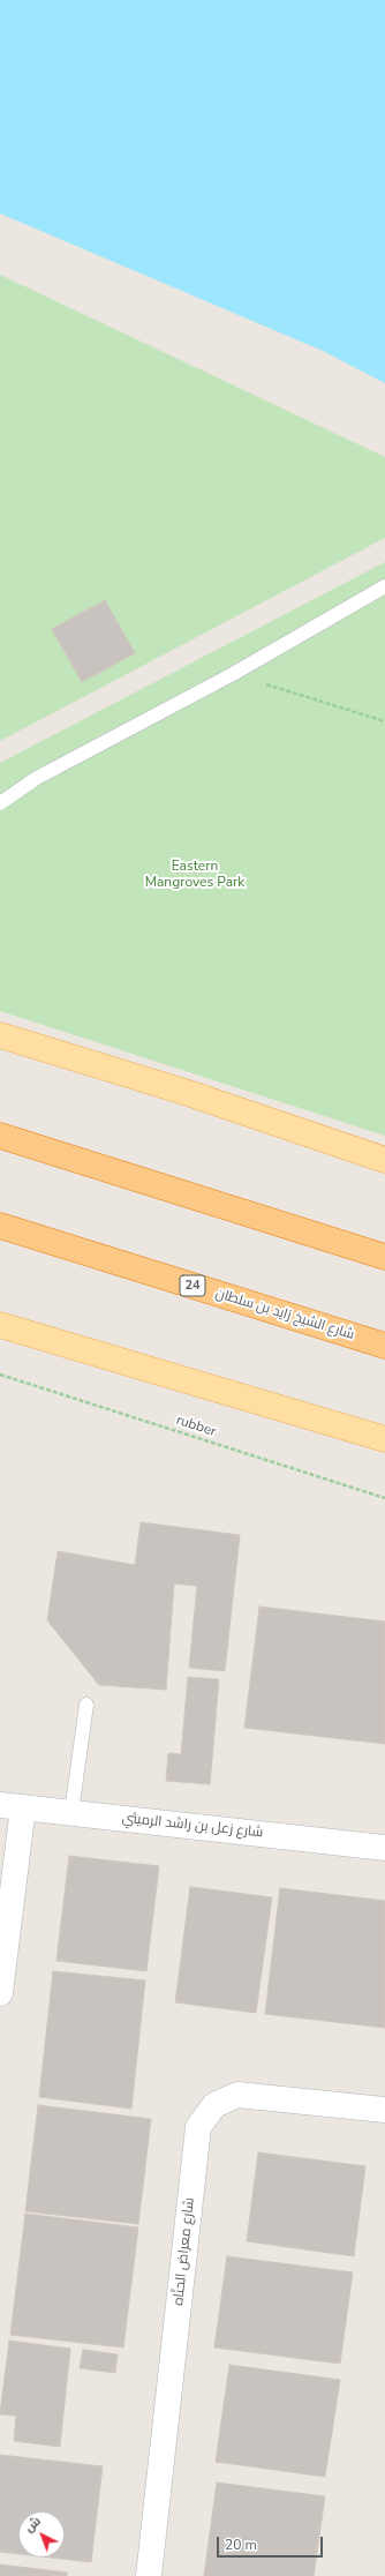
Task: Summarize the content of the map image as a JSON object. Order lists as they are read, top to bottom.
{
  "streets": {
    "highway": ["24", "شارع الشيخ زايد بن سلطان"],
    "street": ["شارع زعل بن راشد الرميثي", "شارع معراض الحنَّاه"],
    "path": ["rubber"]
  },
  "parks": ["Eastern Mangroves Park"],
  "scale_bar": "20 m",
  "north": "top left"
}
